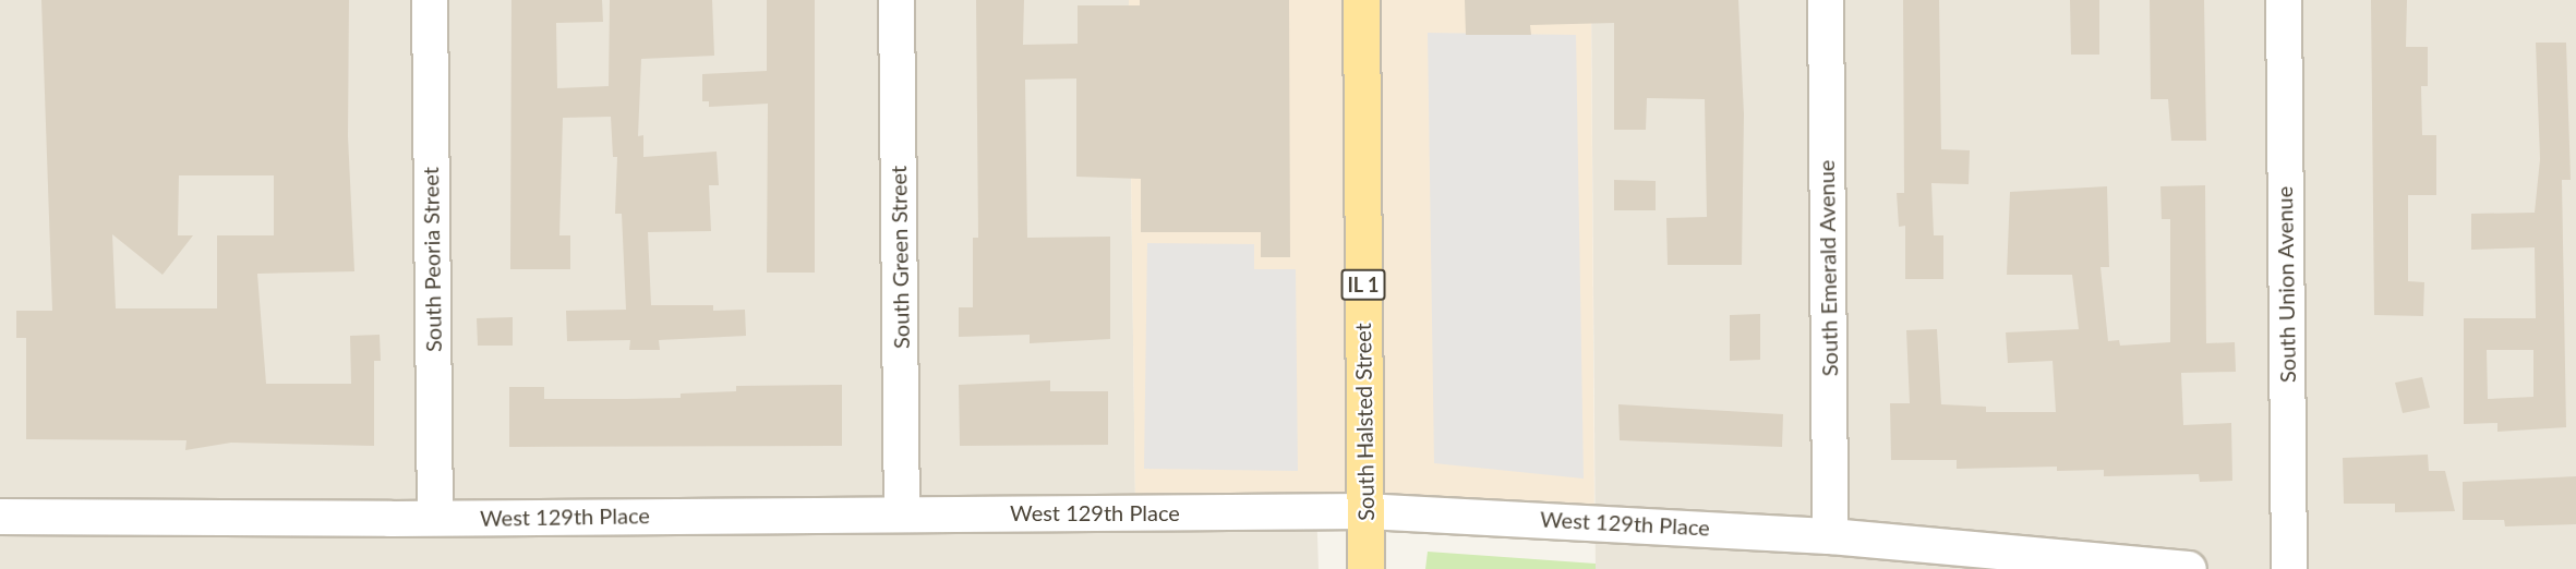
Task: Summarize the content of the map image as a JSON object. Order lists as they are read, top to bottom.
{
  "streets": {
    "main road": ["IL 1", "South Halsted Street"],
    "street": [
      "South Green Street",
      "South Peoria Street",
      "South Emerald Avenue",
      "South Union Avenue",
      "West 129th Place"
    ]
  },
  "crossings": [
    ["South Green Street", "West 129th Place"],
    ["South Peoria Street", "West 129th Place"],
    ["South Emerald Avenue", "West 129th Place"],
    ["South Halsted Street", "West 129th Place"]
  ]
}
